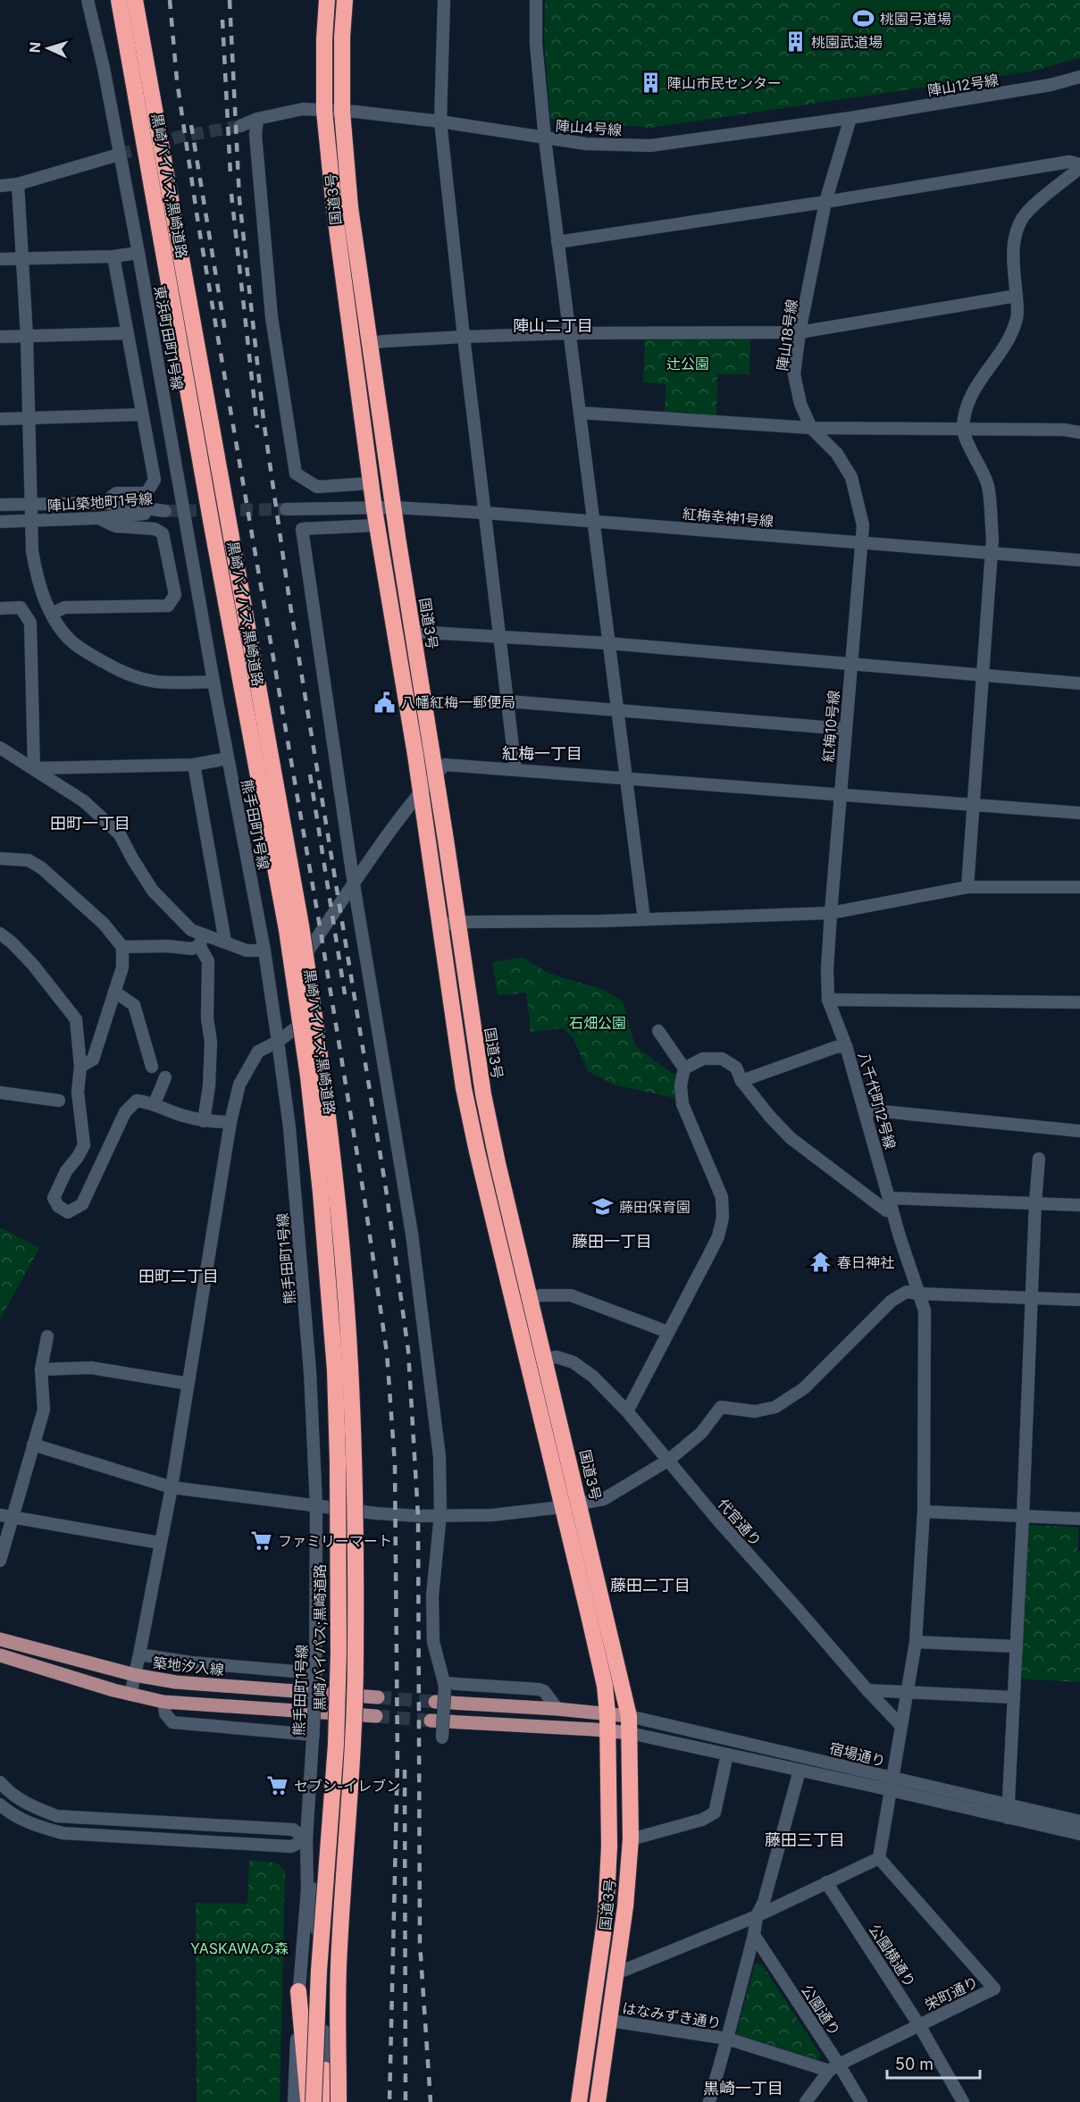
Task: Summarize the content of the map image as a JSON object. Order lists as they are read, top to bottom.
{
  "streets": {
    "highway": ["黒崎バイパス;黒崎道路", "国道3号"],
    "main road": ["築地汐入線"],
    "street": [
      "陣山12号線",
      "陣山4号線",
      "陣山18号線",
      "東浜町田町1号線",
      "陣山築地町1号線",
      "紅梅幸神1号線",
      "紅梅10号線",
      "熊手田町1号線",
      "八千代町12号線",
      "代官通り",
      "宿場通り",
      "公園横通り",
      "栄町通り",
      "公園通り",
      "はなみずき通り"
    ]
  },
  "crossings": [
    ["陣山12号線", "陣山4号線"],
    ["陣山12号線", "陣山18号線"],
    ["陣山4号線", "国道3号"],
    ["陣山4号線", "陣山18号線"],
    ["国道3号", "紅梅幸神1号線"],
    ["国道3号", "代官通り"],
    ["国道3号", "宿場通り"],
    ["国道3号", "はなみずき通り"],
    ["陣山18号線", "紅梅幸神1号線"],
    ["陣山18号線", "紅梅10号線"],
    ["東浜町田町1号線", "熊手田町1号線"],
    ["紅梅幸神1号線", "紅梅10号線"],
    ["紅梅10号線", "八千代町12号線"],
    ["八千代町12号線", "代官通り"],
    ["八千代町12号線", "宿場通り"],
    ["八千代町12号線", "栄町通り"],
    ["公園横通り", "栄町通り"],
    ["栄町通り", "公園通り"]
  ],
  "districts": [
    "陣山二丁目",
    "紅梅一丁目",
    "田町一丁目",
    "藤田一丁目",
    "田町二丁目",
    "藤田二丁目",
    "藤田三丁目",
    "黒崎一丁目"
  ],
  "parks": ["辻公園", "石畑公園", "YASKAWAの森"],
  "places": {
    "sports": ["桃園弓道場"],
    "building": ["桃園武道場", "陣山市民センター"],
    "public building": ["八幡紅梅一郵便局"],
    "school or university": ["藤田保育園"],
    "temple": ["春日神社"],
    "supermarket": ["ファミリーマート", "セブン-イレブン"]
  },
  "scale_bar": "50 m",
  "north": "left"
}
